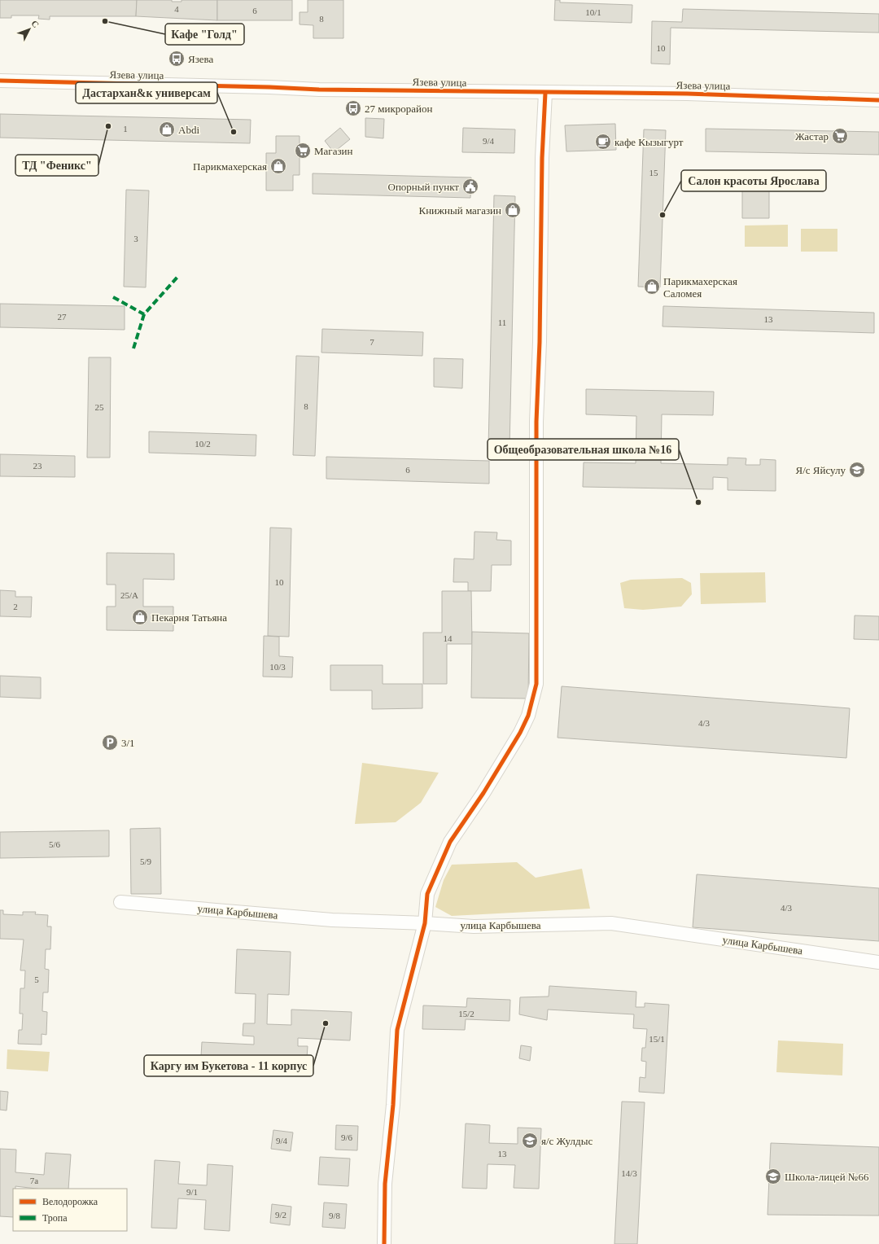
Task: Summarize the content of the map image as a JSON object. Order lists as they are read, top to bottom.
{
  "streets": {
    "street": ["Язева улица", "улица Карбышева"]
  },
  "places": {
    "other": [
      "Кафе \"Голд\"",
      "ТД \"Феникс\"",
      "Дастархан&к универсам",
      "Салон красоты Ярослава",
      "Общеобразовательная школа №16",
      "Каргу им Букетова - 11 корпус"
    ],
    "bus stop": ["Язева", "27 микрорайон"],
    "shop": [
      "Abdi",
      "Парикмахерская",
      "Книжный магазин",
      "Парикмахерская Саломея",
      "Пекарня Татьяна"
    ],
    "supermarket": ["Жастар", "Магазин"],
    "cafe": ["кафе Кызыгурт"],
    "public building": ["Опорный пункт"],
    "school or university": ["Я/c Яйсулу", "я/c Жулдыс", "Школа-лицей №66"],
    "parking": ["3/1"]
  },
  "house_numbers": [
    "4",
    "6",
    "10/1",
    "8",
    "10",
    "1",
    "9/4",
    "15",
    "3",
    "27",
    "13",
    "11",
    "7",
    "8",
    "25",
    "10/2",
    "23",
    "6",
    "10",
    "25/А",
    "2",
    "14",
    "10/3",
    "4/3",
    "5/6",
    "5/9",
    "4/3",
    "5",
    "15/2",
    "15/1",
    "9/6",
    "9/4",
    "13",
    "14/3",
    "7а",
    "9/1",
    "9/2",
    "9/8"
  ],
  "legend": ["Велодорожка", "Тропа"],
  "north": "top right"
}
